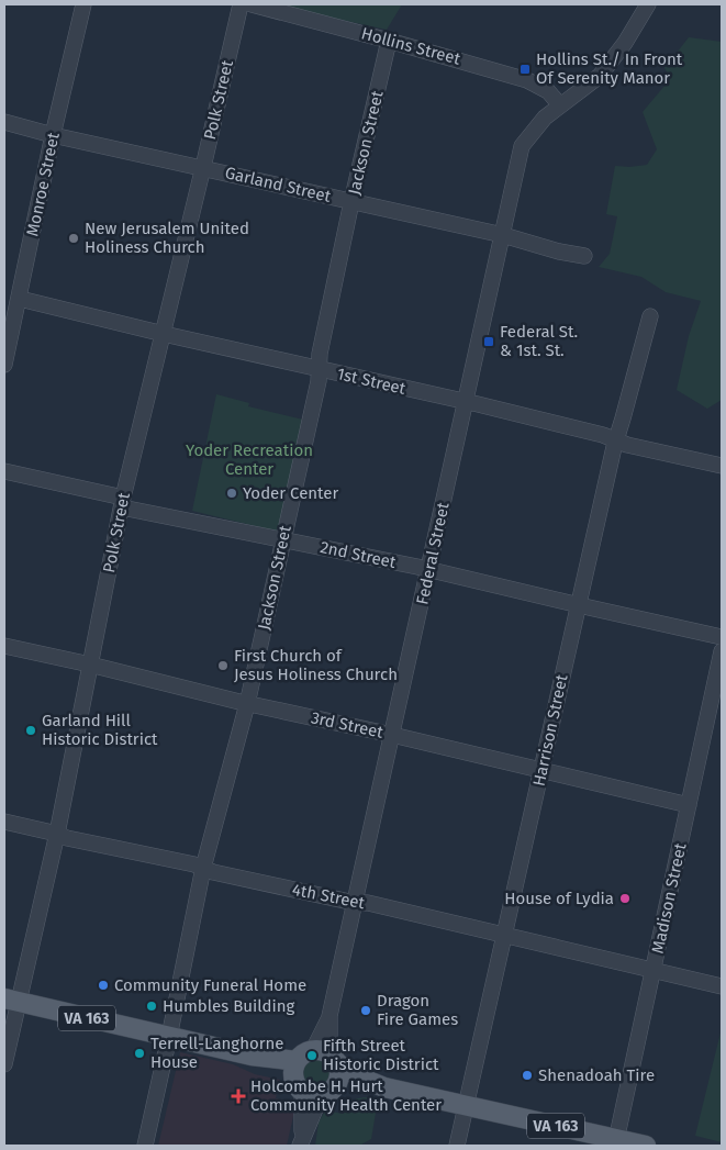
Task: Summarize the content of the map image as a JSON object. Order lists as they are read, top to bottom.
{
  "streets": {
    "main road": ["VA 163"],
    "street": [
      "Hollins Street",
      "Polk Street",
      "Jackson Street",
      "Monroe Street",
      "Garland Street",
      "1st Street",
      "Federal Street",
      "2nd Street",
      "3rd Street",
      "Harrison Street",
      "4th Street",
      "Madison Street"
    ]
  },
  "crossings": [
    ["Hollins Street", "Jackson Street"],
    ["Hollins Street", "Federal Street"],
    ["Polk Street", "Garland Street"],
    ["Polk Street", "1st Street"],
    ["Polk Street", "2nd Street"],
    ["Polk Street", "3rd Street"],
    ["Polk Street", "4th Street"],
    ["Polk Street", "VA 163"],
    ["Jackson Street", "Garland Street"],
    ["Jackson Street", "1st Street"],
    ["Jackson Street", "2nd Street"],
    ["Jackson Street", "3rd Street"],
    ["Jackson Street", "4th Street"],
    ["Jackson Street", "VA 163"],
    ["Monroe Street", "Garland Street"],
    ["Monroe Street", "1st Street"],
    ["Garland Street", "Federal Street"],
    ["1st Street", "Federal Street"],
    ["1st Street", "Harrison Street"],
    ["Federal Street", "2nd Street"],
    ["Federal Street", "3rd Street"],
    ["Federal Street", "4th Street"],
    ["Federal Street", "VA 163"],
    ["2nd Street", "Harrison Street"],
    ["3rd Street", "Harrison Street"],
    ["3rd Street", "Madison Street"],
    ["Harrison Street", "4th Street"],
    ["Harrison Street", "VA 163"],
    ["4th Street", "Madison Street"],
    ["Madison Street", "VA 163"]
  ],
  "parks": ["Yoder Recreation Center"],
  "places": {
    "transit": ["Hollins St./ In Front Of Serenity Manor", "Federal St. & 1st. St."],
    "other": [
      "New Jerusalem United Holiness Church",
      "Yoder Center",
      "First Church of Jesus Holiness Church",
      "Garland Hill Historic District",
      "House of Lydia",
      "Community Funeral Home",
      "Humbles Building",
      "Dragon Fire Games",
      "Terrell-Langhorne House",
      "Fifth Street Historic District",
      "Shenadoah Tire"
    ],
    "health": ["Holcombe H. Hurt Community Health Center"]
  }
}
